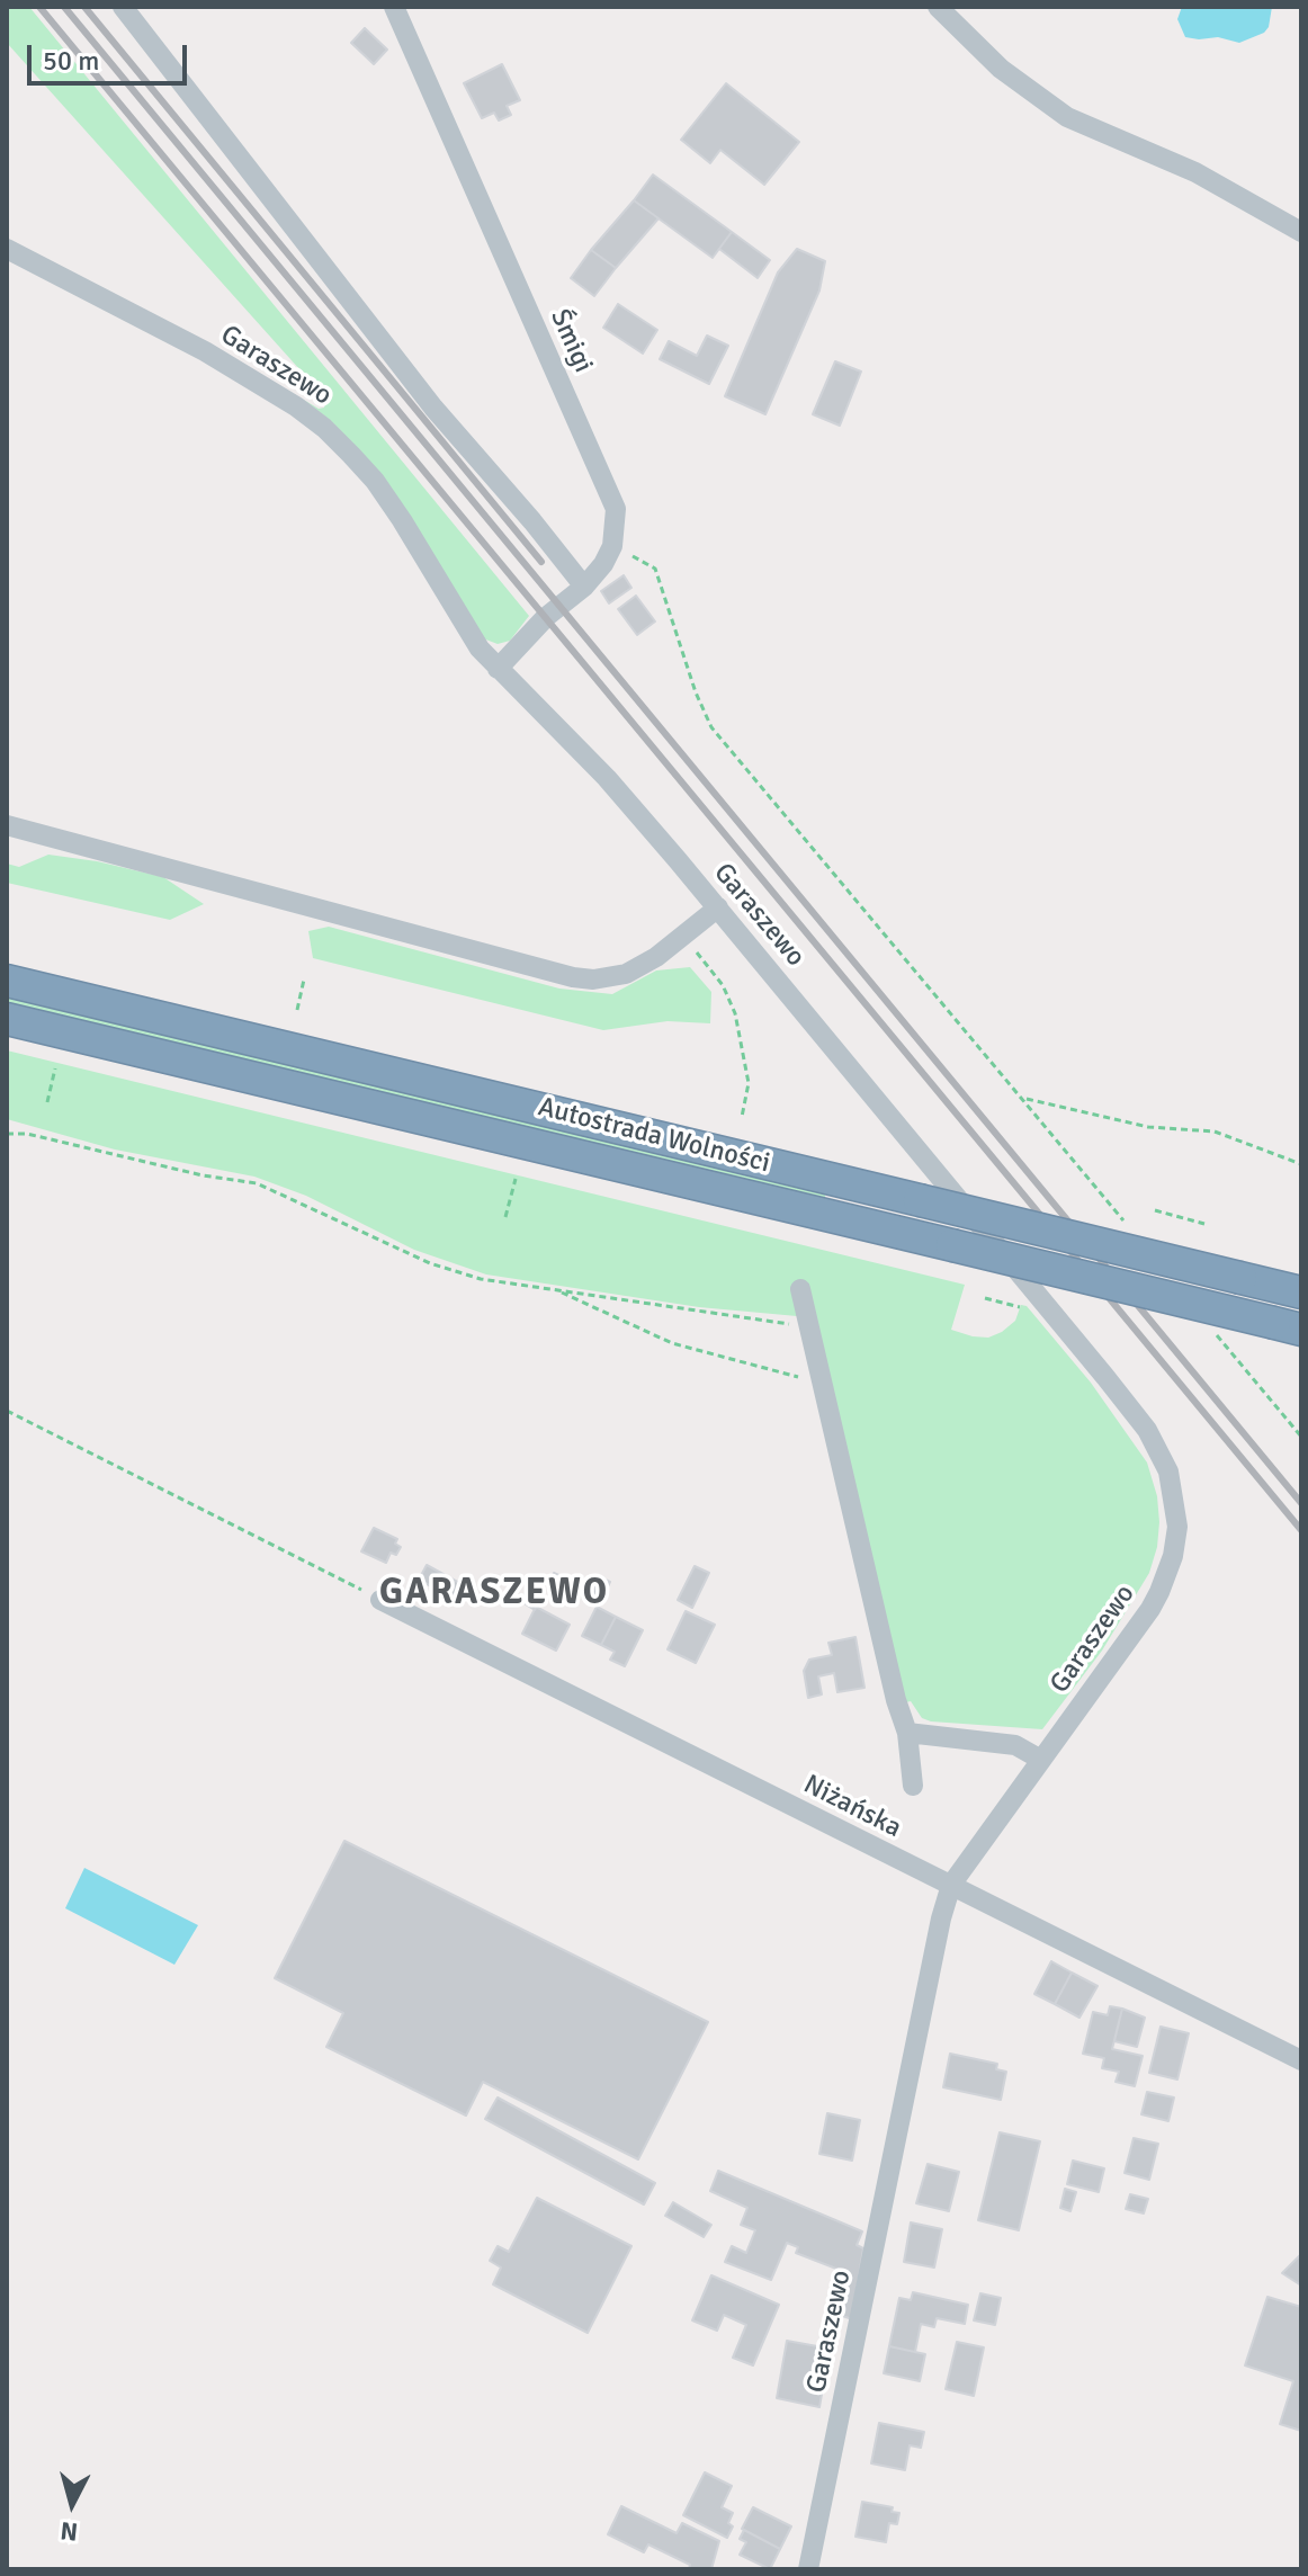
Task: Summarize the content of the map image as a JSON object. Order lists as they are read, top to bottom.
{
  "streets": {
    "highway": ["Autostrada Wolności"],
    "street": ["Śmigi", "Garaszewo", "Niżańska"]
  },
  "crossings": [
    ["Garaszewo", "Niżańska"]
  ],
  "districts": ["GARASZEWO"],
  "scale_bar": "50 m",
  "north": "bottom"
}
